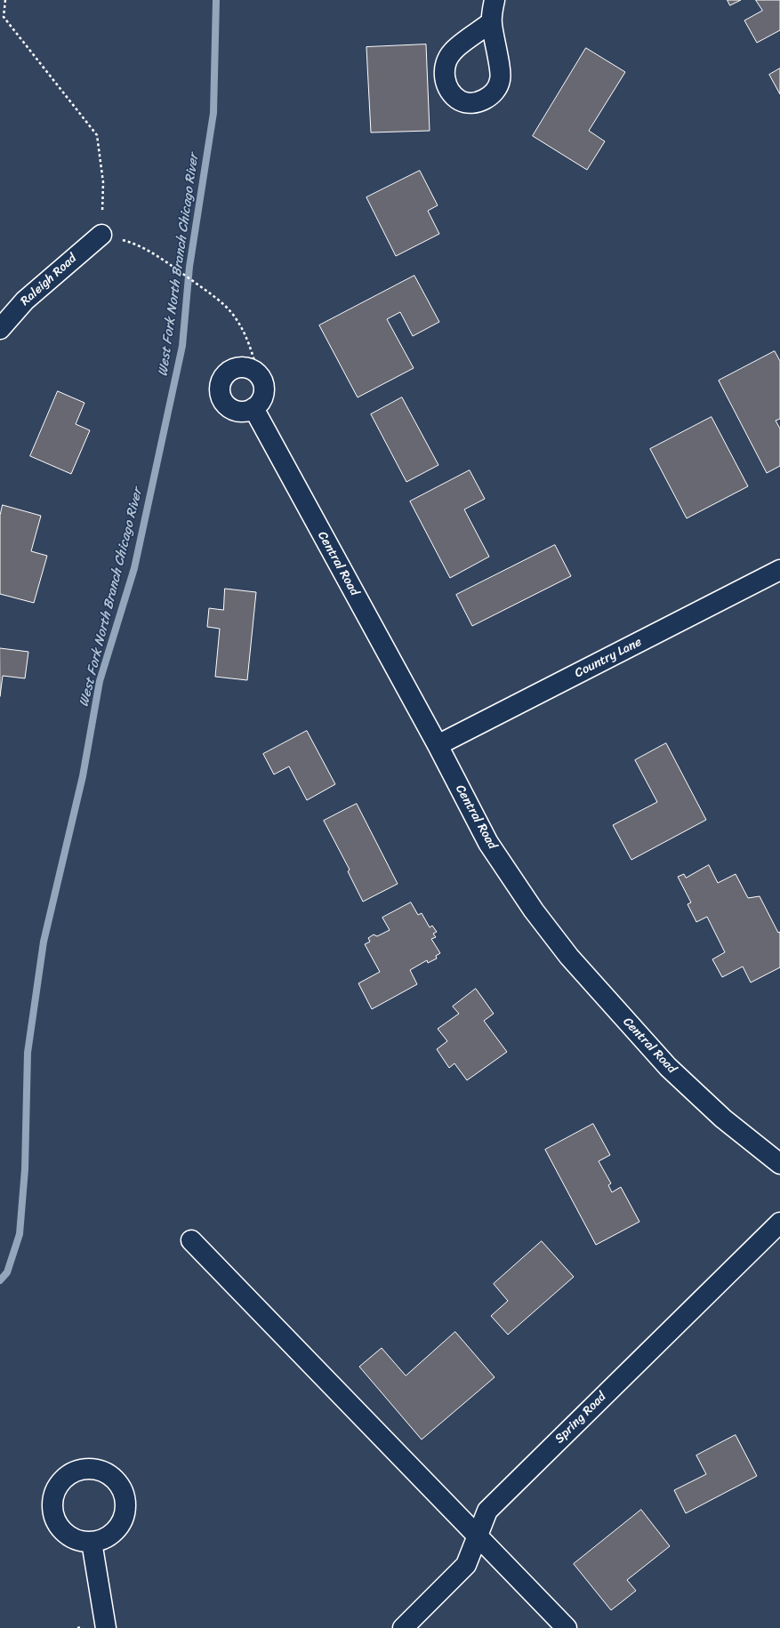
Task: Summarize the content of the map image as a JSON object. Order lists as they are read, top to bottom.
{
  "streets": {
    "street": [
      "Raleigh Road",
      "Central Road",
      "Country Lane",
      "Spring Road"
    ]
  },
  "crossings": [
    ["Central Road", "Country Lane"]
  ],
  "water": ["West Fork North Branch Chicago River"]
}
